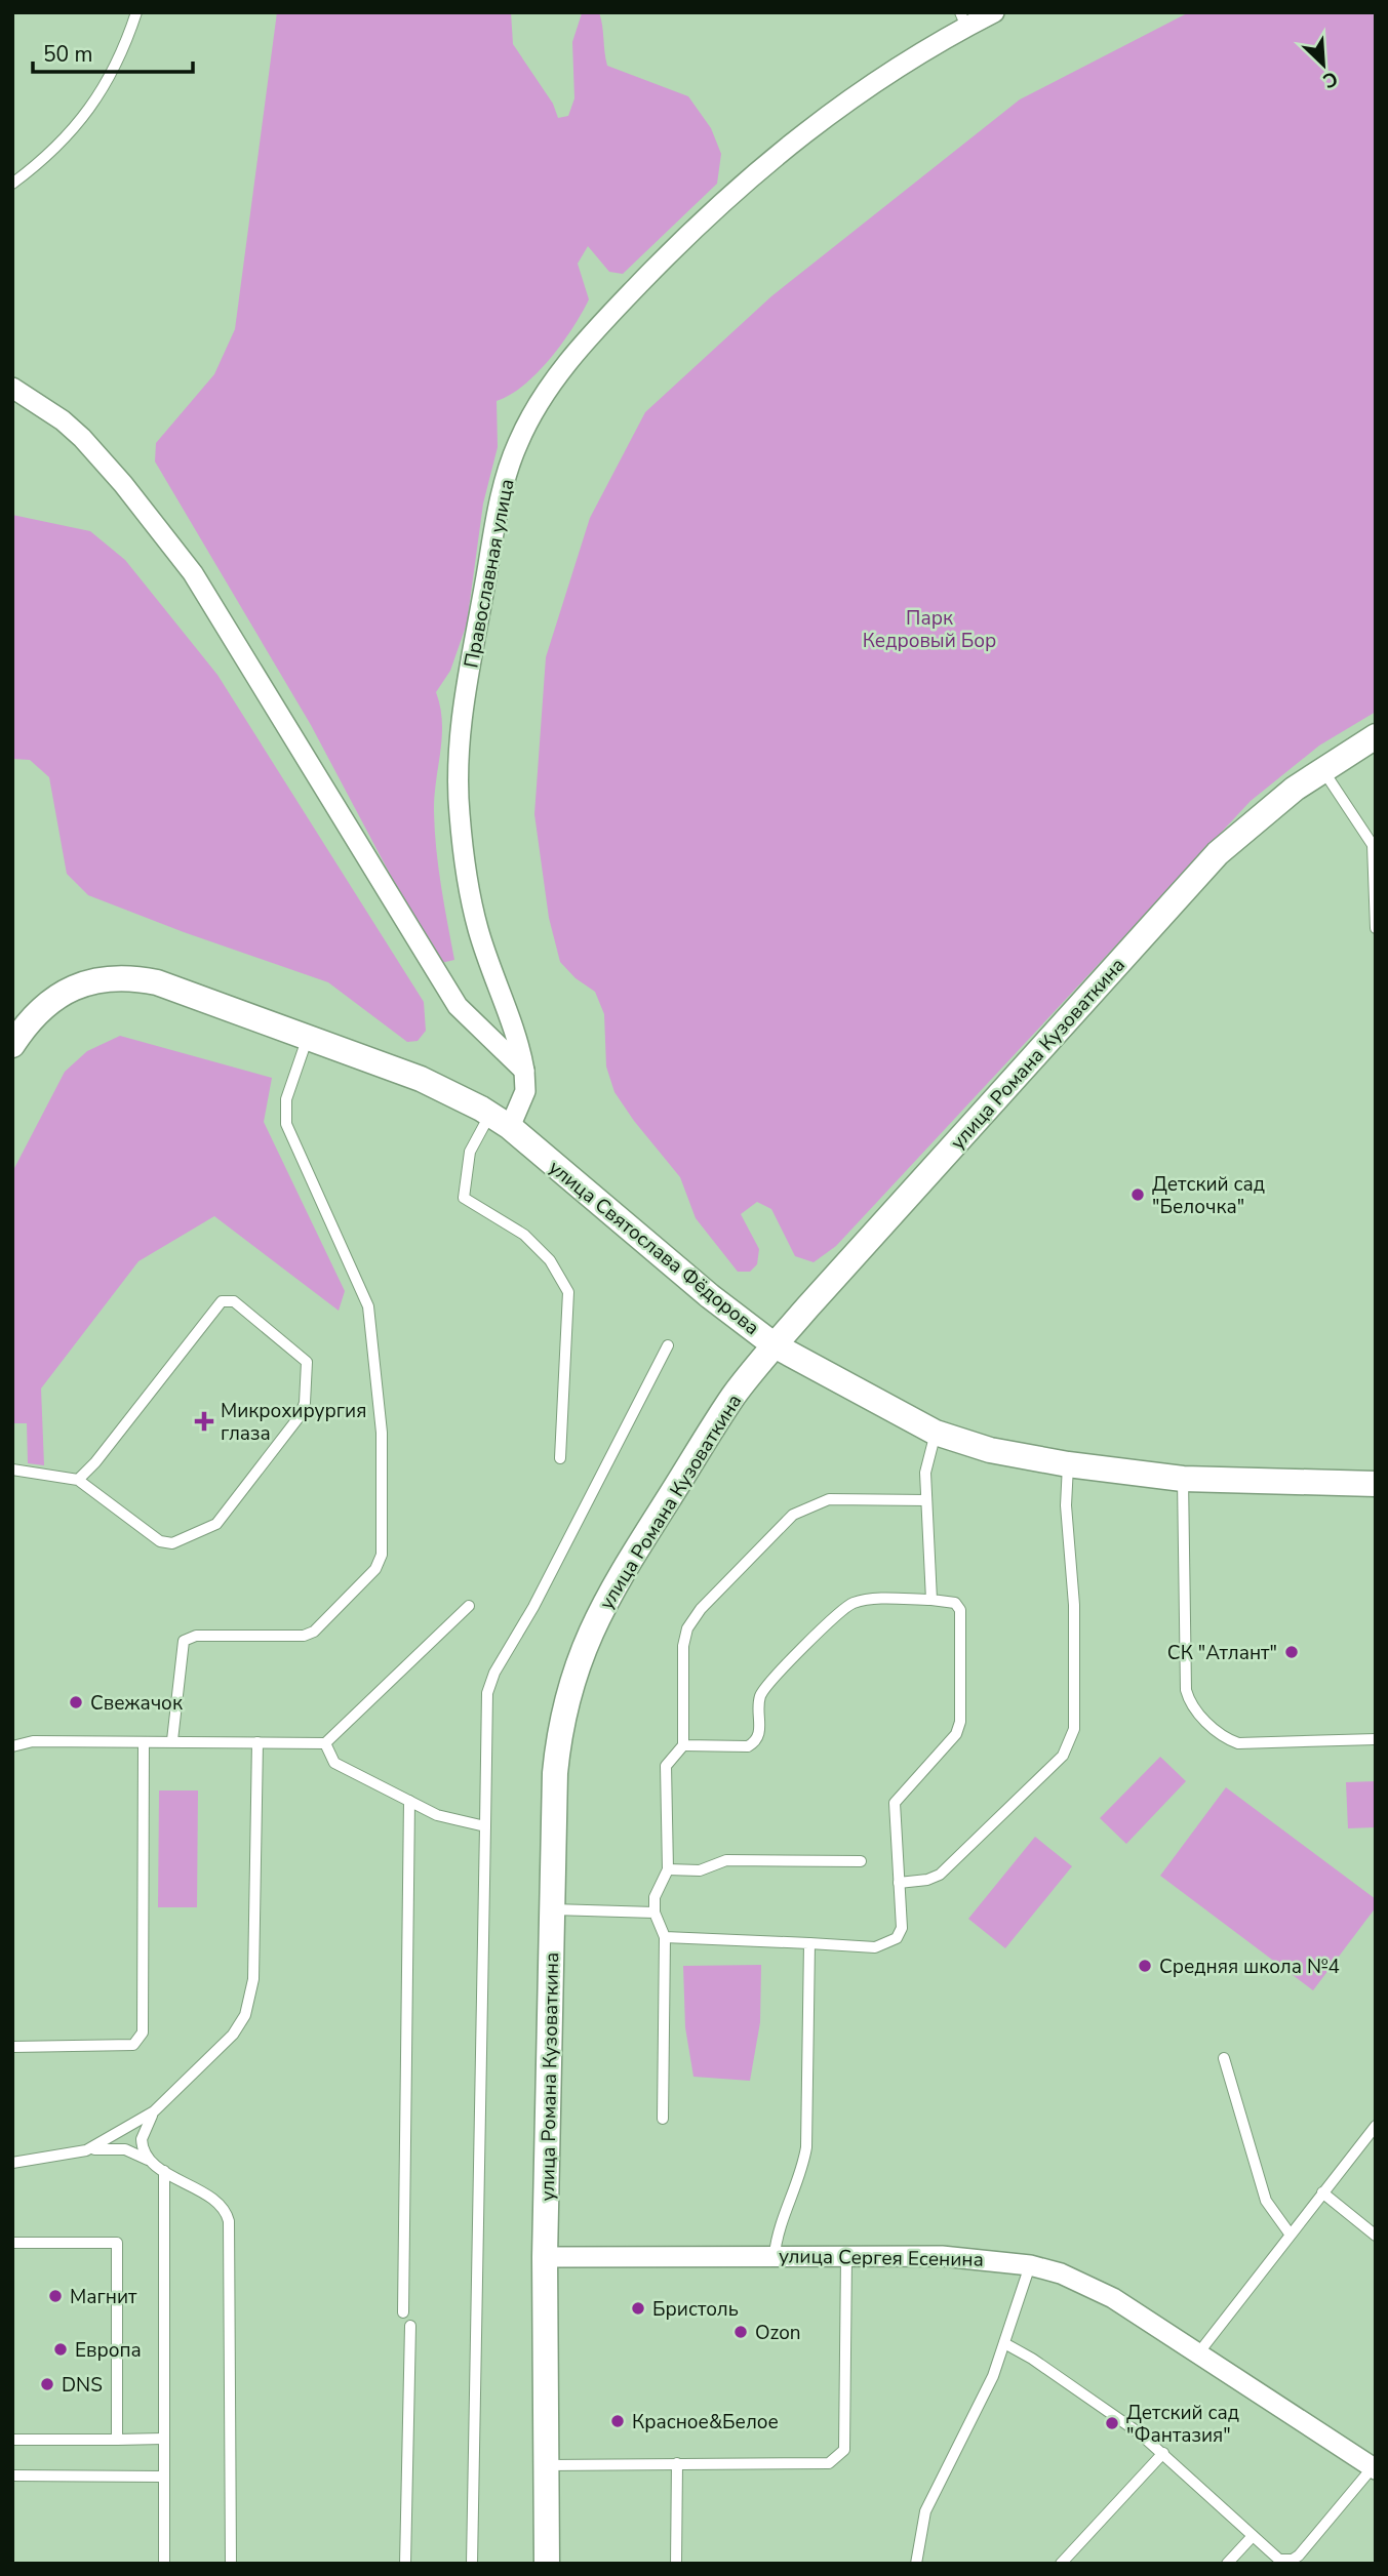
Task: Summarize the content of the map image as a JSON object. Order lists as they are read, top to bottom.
{
  "streets": {
    "street": [
      "Православная улица",
      "улица Романа Кузоваткина",
      "улица Святослава Фёдорова",
      "улица Сергея Есенина"
    ]
  },
  "crossings": [
    ["Православная улица", "улица Святослава Фёдорова"],
    ["улица Романа Кузоваткина", "улица Святослава Фёдорова"],
    ["улица Романа Кузоваткина", "улица Сергея Есенина"]
  ],
  "parks": ["Парк Кедровый Бор"],
  "places": {
    "other": [
      "Детский сад \"Белочка\"",
      "СК \"Атлант\"",
      "Свежачок",
      "Средняя школа №4",
      "Магнит",
      "Бристоль",
      "Ozon",
      "Европа",
      "DNS",
      "Красное&Белое",
      "Детский сад \"Фантазия\""
    ],
    "health": ["Микрохирургия глаза"]
  },
  "scale_bar": "50 m",
  "north": "bottom right"
}
